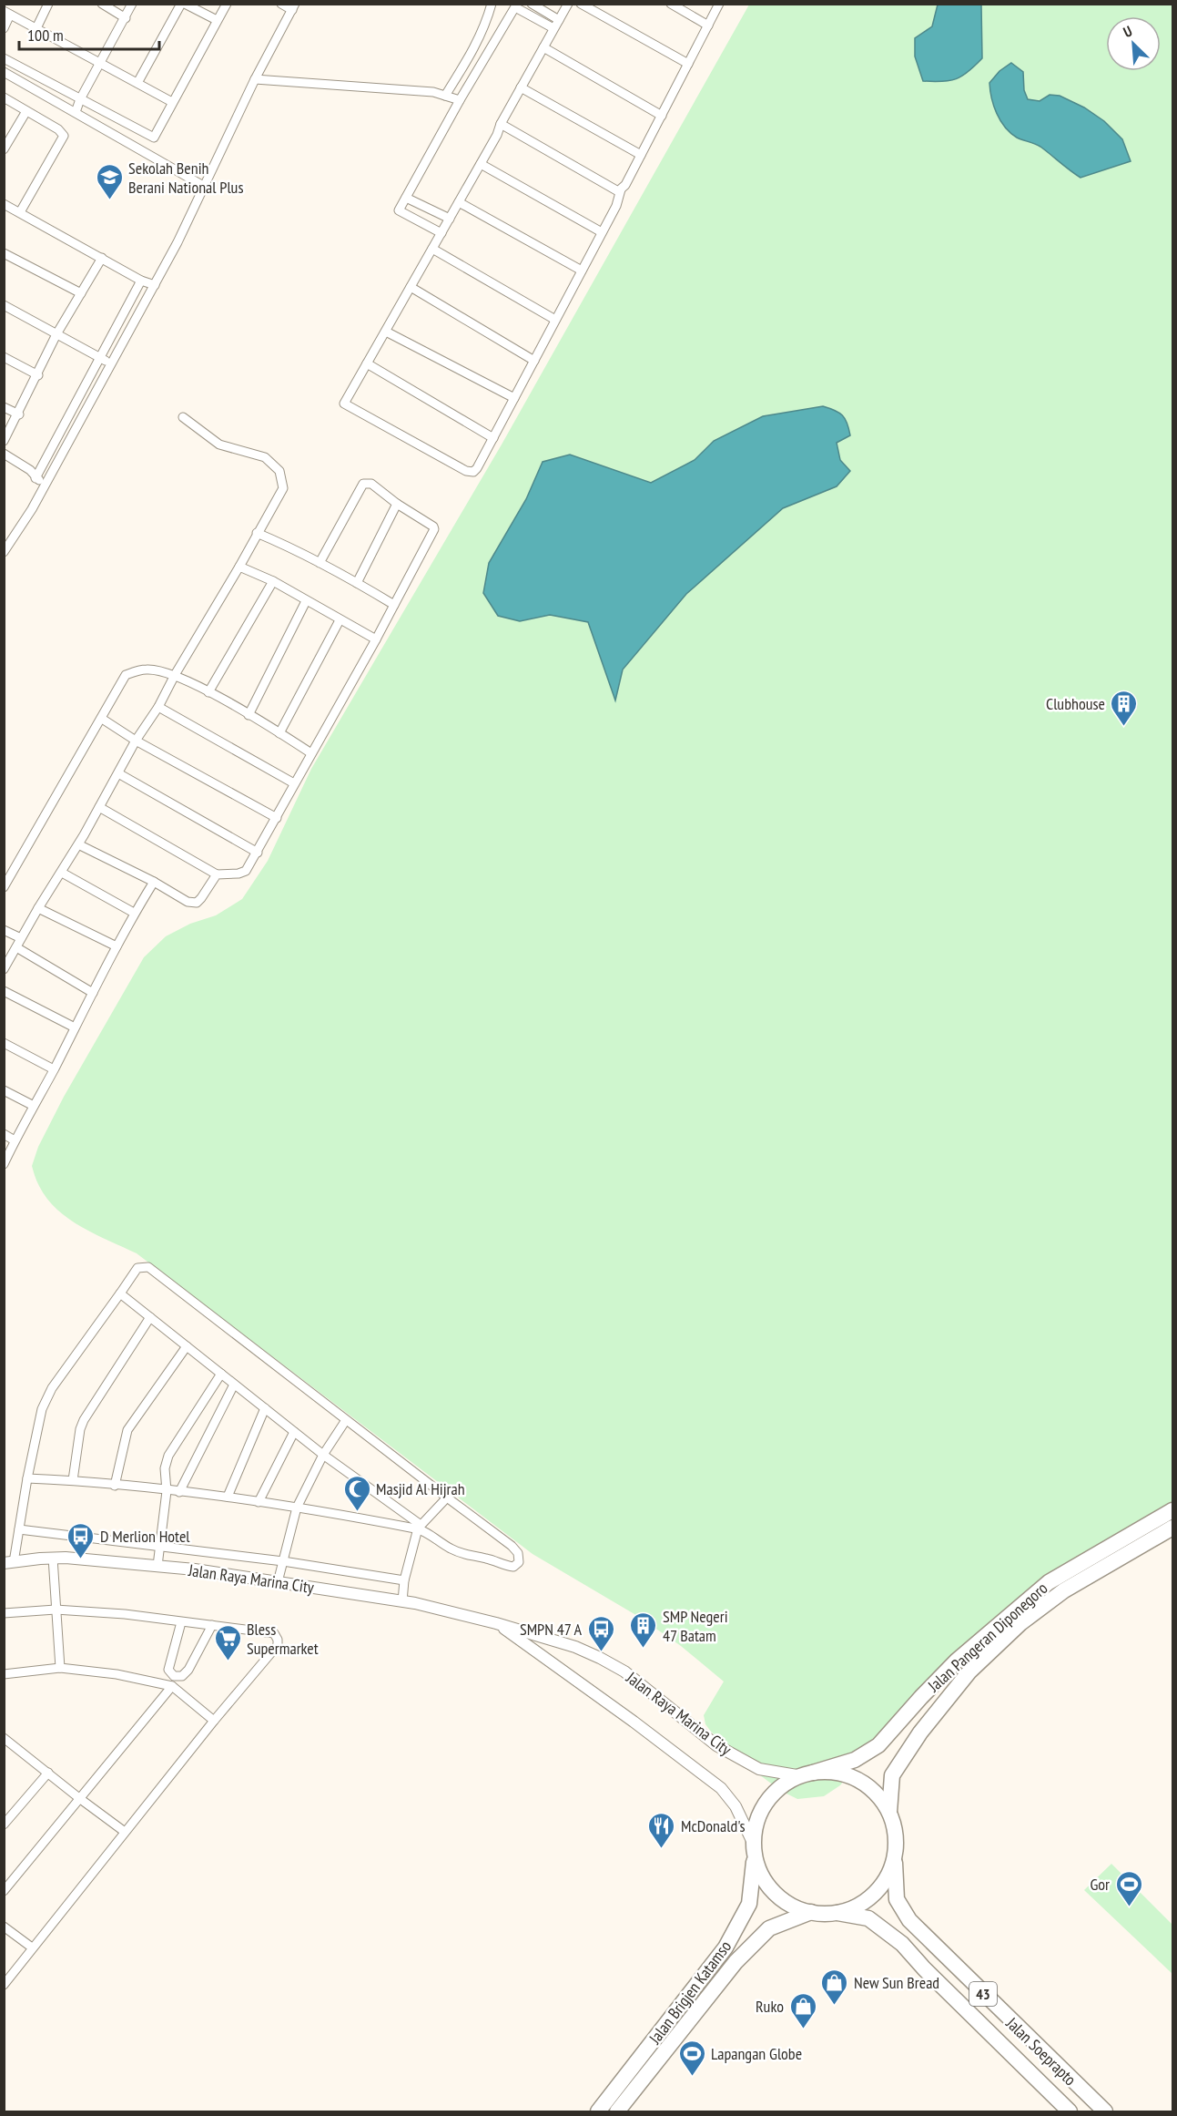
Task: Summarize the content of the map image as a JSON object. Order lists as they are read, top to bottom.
{
  "streets": {
    "highway": [
      "Jalan Pangeran Diponegoro",
      "Jalan Brigjen Katamso",
      "43",
      "Jalan Soeprapto"
    ],
    "main road": ["Jalan Raya Marina City"]
  },
  "crossings": [
    ["Jalan Raya Marina City", "Jalan Pangeran Diponegoro"],
    ["Jalan Raya Marina City", "Jalan Brigjen Katamso"],
    ["Jalan Raya Marina City", "Jalan Soeprapto"],
    ["Jalan Pangeran Diponegoro", "Jalan Brigjen Katamso"],
    ["Jalan Pangeran Diponegoro", "Jalan Soeprapto"],
    ["Jalan Brigjen Katamso", "Jalan Soeprapto"]
  ],
  "places": {
    "school or university": ["Sekolah Benih Berani National Plus"],
    "building": ["Clubhouse", "SMP Negeri 47 Batam"],
    "mosque": ["Masjid Al Hijrah"],
    "bus stop": ["D Merlion Hotel", "SMPN 47 A"],
    "supermarket": ["Bless Supermarket"],
    "restaurant": ["McDonald's"],
    "sports": ["Gor", "Lapangan Globe"],
    "shop": ["New Sun Bread", "Ruko"]
  },
  "scale_bar": "100 m",
  "north": "top left"
}
